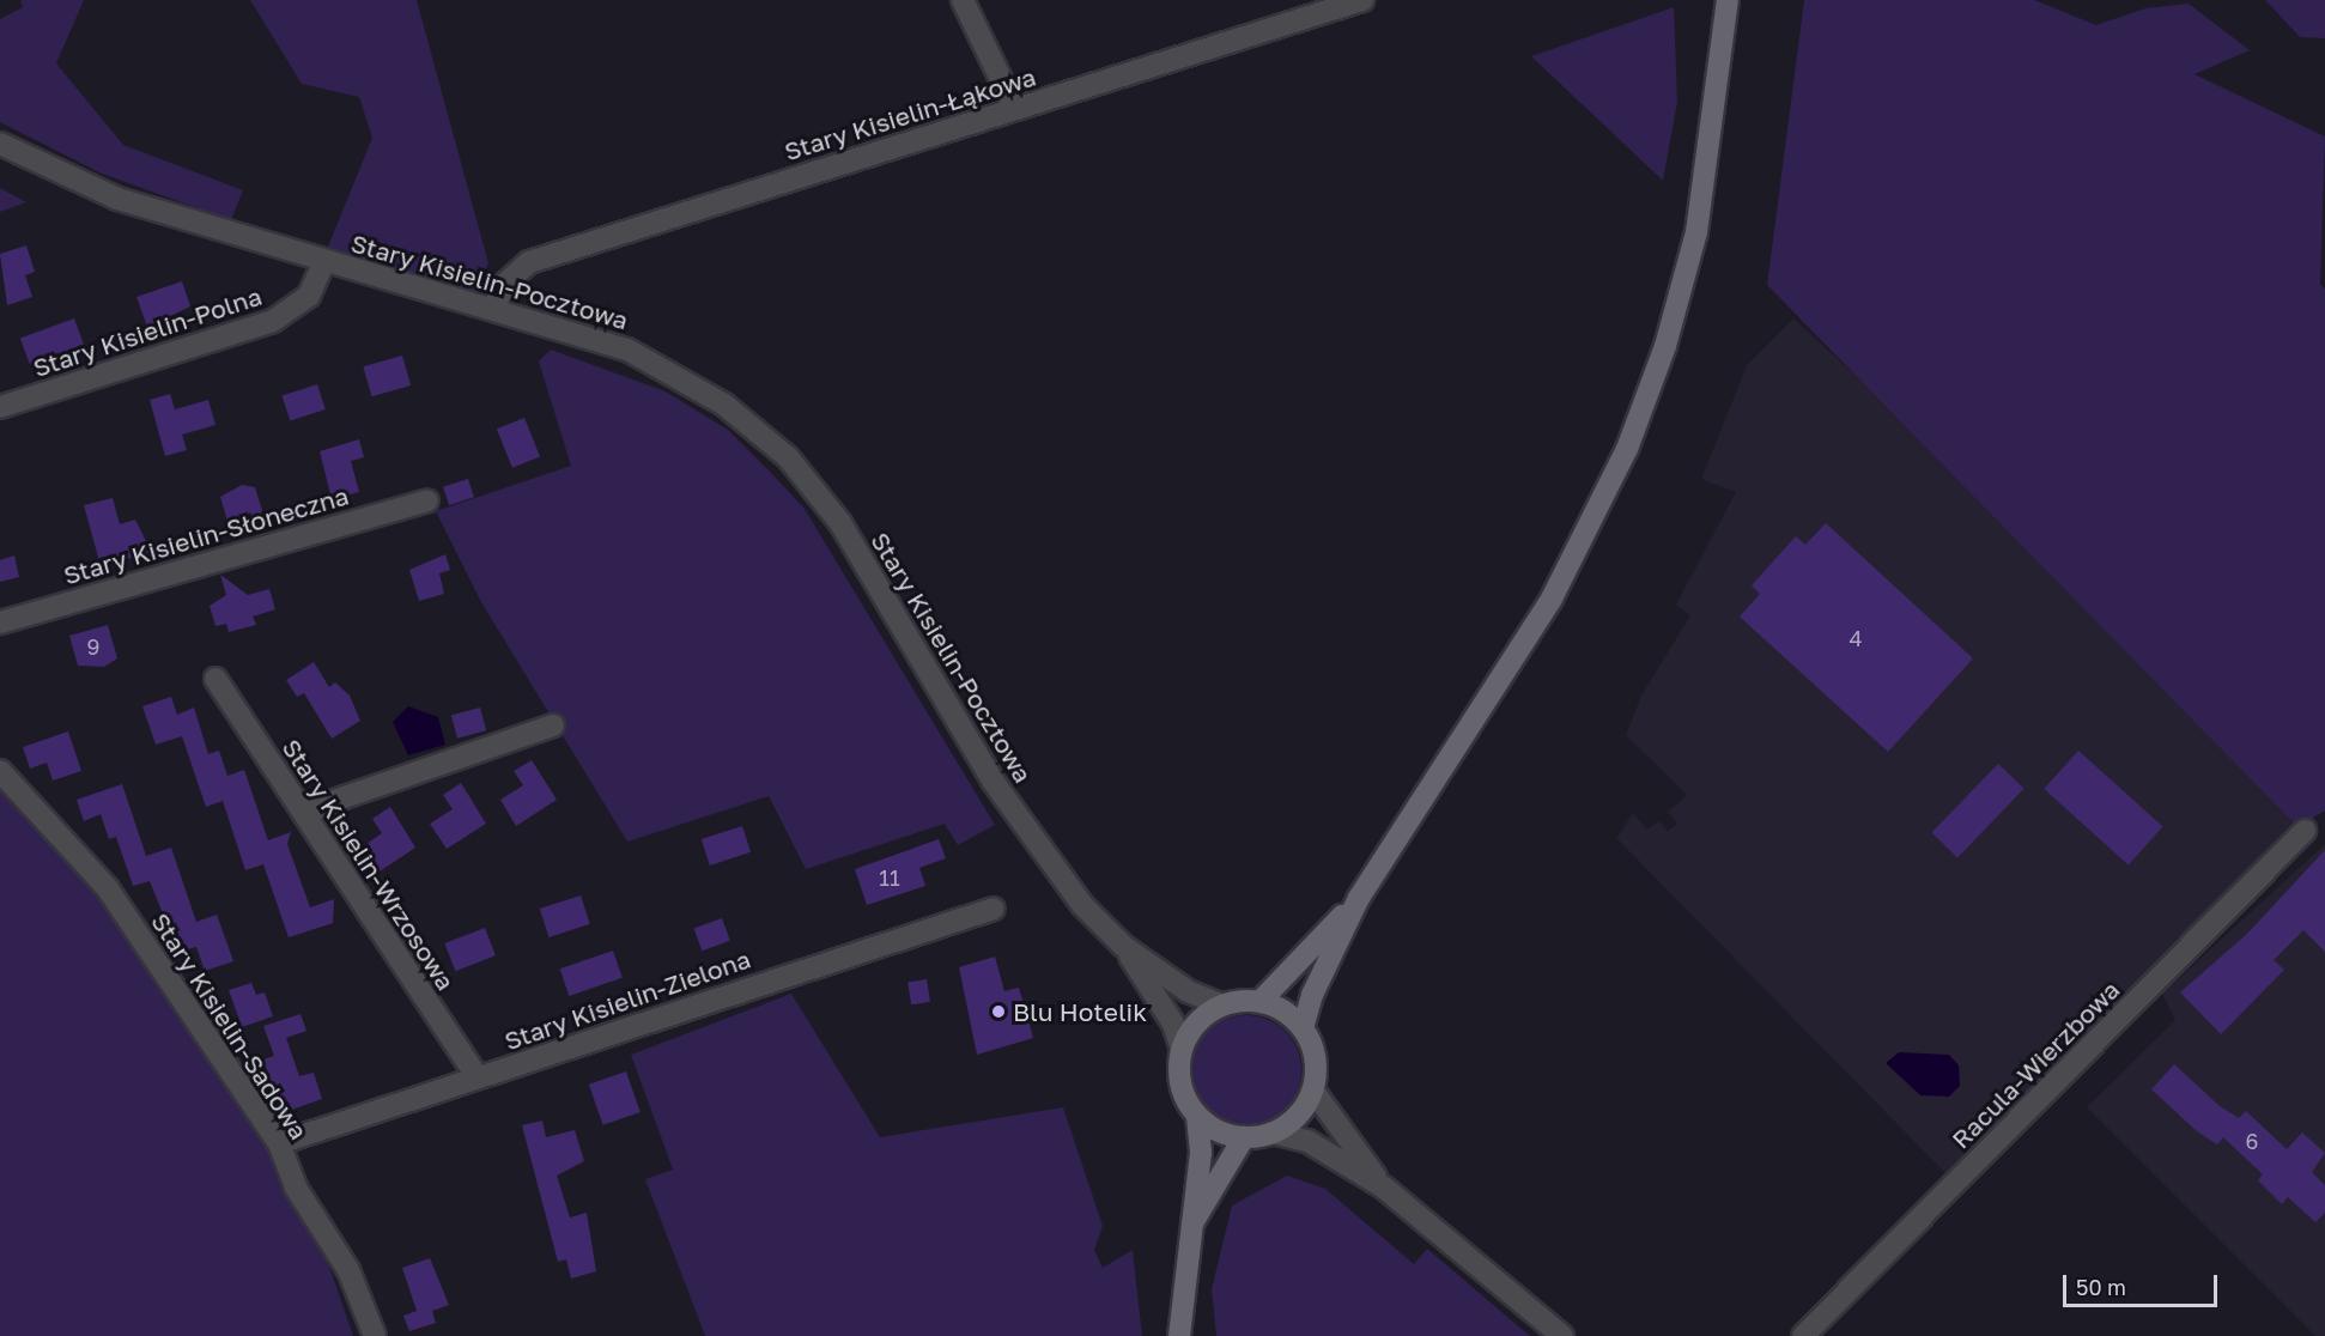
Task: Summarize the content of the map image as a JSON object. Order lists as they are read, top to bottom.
{
  "streets": {
    "street": [
      "Stary Kisielin-Łąkowa",
      "Stary Kisielin-Pocztowa",
      "Stary Kisielin-Polna",
      "Stary Kisielin-Słoneczna",
      "Stary Kisielin-Wrzosowa",
      "Stary Kisielin-Zielona",
      "Stary Kisielin-Sadowa",
      "Racula-Wierzbowa"
    ]
  },
  "crossings": [
    ["Stary Kisielin-Łąkowa", "Stary Kisielin-Pocztowa"],
    ["Stary Kisielin-Pocztowa", "Stary Kisielin-Polna"],
    ["Stary Kisielin-Wrzosowa", "Stary Kisielin-Zielona"],
    ["Stary Kisielin-Zielona", "Stary Kisielin-Sadowa"]
  ],
  "places": ["Blu Hotelik"],
  "house_numbers": [
    "4",
    "9",
    "11",
    "6"
  ],
  "scale_bar": "50 m"
}
